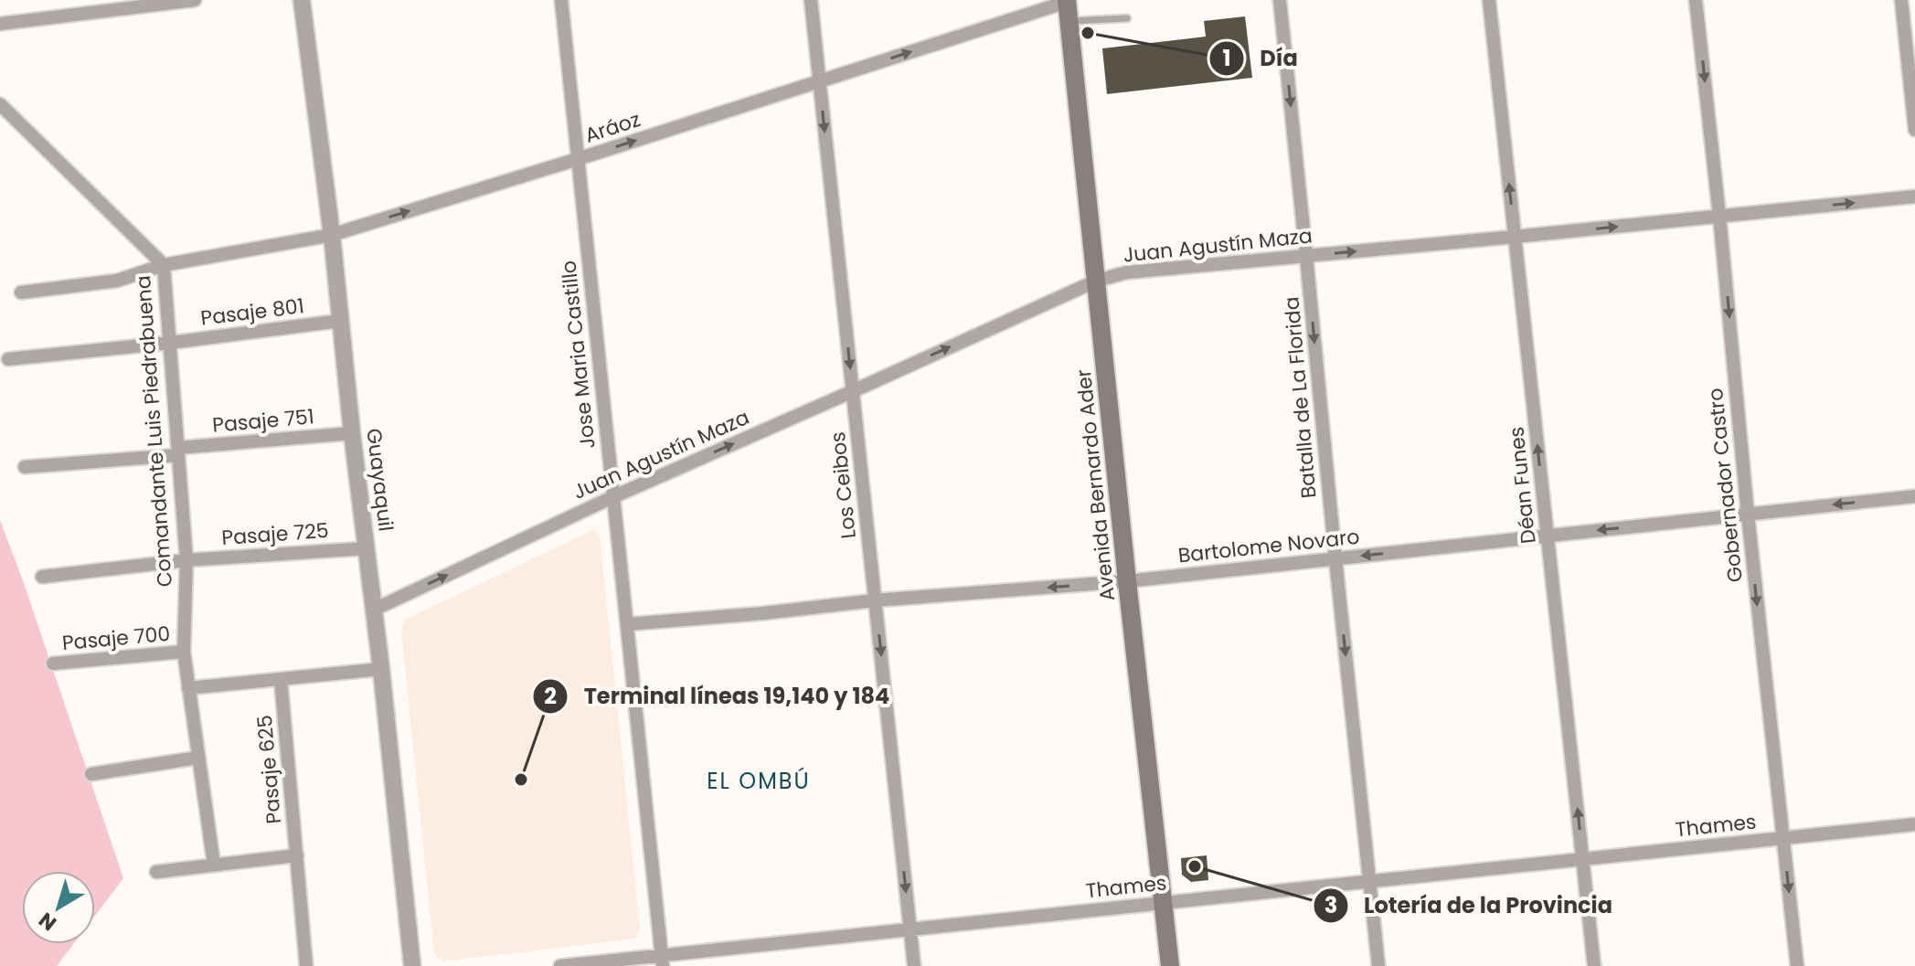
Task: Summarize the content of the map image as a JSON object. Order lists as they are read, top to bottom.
{
  "streets": {
    "main road": ["Avenida Bernardo Ader"],
    "street": [
      "Aráoz",
      "Juan Agustín Maza",
      "Pasaje 801",
      "Jose Maria Castillo",
      "Batalla de La Florida",
      "Pasaje 751",
      "Comandante Luis Piedrabuena",
      "Guayaquil",
      "Los Ceibos",
      "Déan Funes",
      "Gobernador Castro",
      "Pasaje 725",
      "Bartolome Novaro",
      "Pasaje 700",
      "Pasaje 625",
      "Thames"
    ]
  },
  "crossings": [
    ["Aráoz", "Jose Maria Castillo"],
    ["Aráoz", "Comandante Luis Piedrabuena"],
    ["Aráoz", "Guayaquil"],
    ["Aráoz", "Los Ceibos"],
    ["Aráoz", "Avenida Bernardo Ader"],
    ["Juan Agustín Maza", "Jose Maria Castillo"],
    ["Juan Agustín Maza", "Batalla de La Florida"],
    ["Juan Agustín Maza", "Guayaquil"],
    ["Juan Agustín Maza", "Los Ceibos"],
    ["Juan Agustín Maza", "Avenida Bernardo Ader"],
    ["Juan Agustín Maza", "Déan Funes"],
    ["Juan Agustín Maza", "Gobernador Castro"],
    ["Pasaje 801", "Comandante Luis Piedrabuena"],
    ["Pasaje 801", "Guayaquil"],
    ["Jose Maria Castillo", "Bartolome Novaro"],
    ["Jose Maria Castillo", "Thames"],
    ["Batalla de La Florida", "Bartolome Novaro"],
    ["Batalla de La Florida", "Thames"],
    ["Pasaje 751", "Comandante Luis Piedrabuena"],
    ["Pasaje 751", "Guayaquil"],
    ["Comandante Luis Piedrabuena", "Pasaje 725"],
    ["Comandante Luis Piedrabuena", "Pasaje 700"],
    ["Guayaquil", "Pasaje 725"],
    ["Los Ceibos", "Bartolome Novaro"],
    ["Los Ceibos", "Thames"],
    ["Avenida Bernardo Ader", "Bartolome Novaro"],
    ["Avenida Bernardo Ader", "Thames"],
    ["Déan Funes", "Bartolome Novaro"],
    ["Déan Funes", "Thames"],
    ["Gobernador Castro", "Bartolome Novaro"],
    ["Gobernador Castro", "Thames"]
  ],
  "one_way": [
    "Aráoz",
    "Juan Agustín Maza",
    "Batalla de La Florida",
    "Los Ceibos",
    "Déan Funes",
    "Gobernador Castro",
    "Bartolome Novaro"
  ],
  "districts": ["EL OMBÚ"],
  "places": ["Día", "Terminal líneas 19,140 y 184", "Lotería de la Provincia"],
  "north": "bottom left"
}
